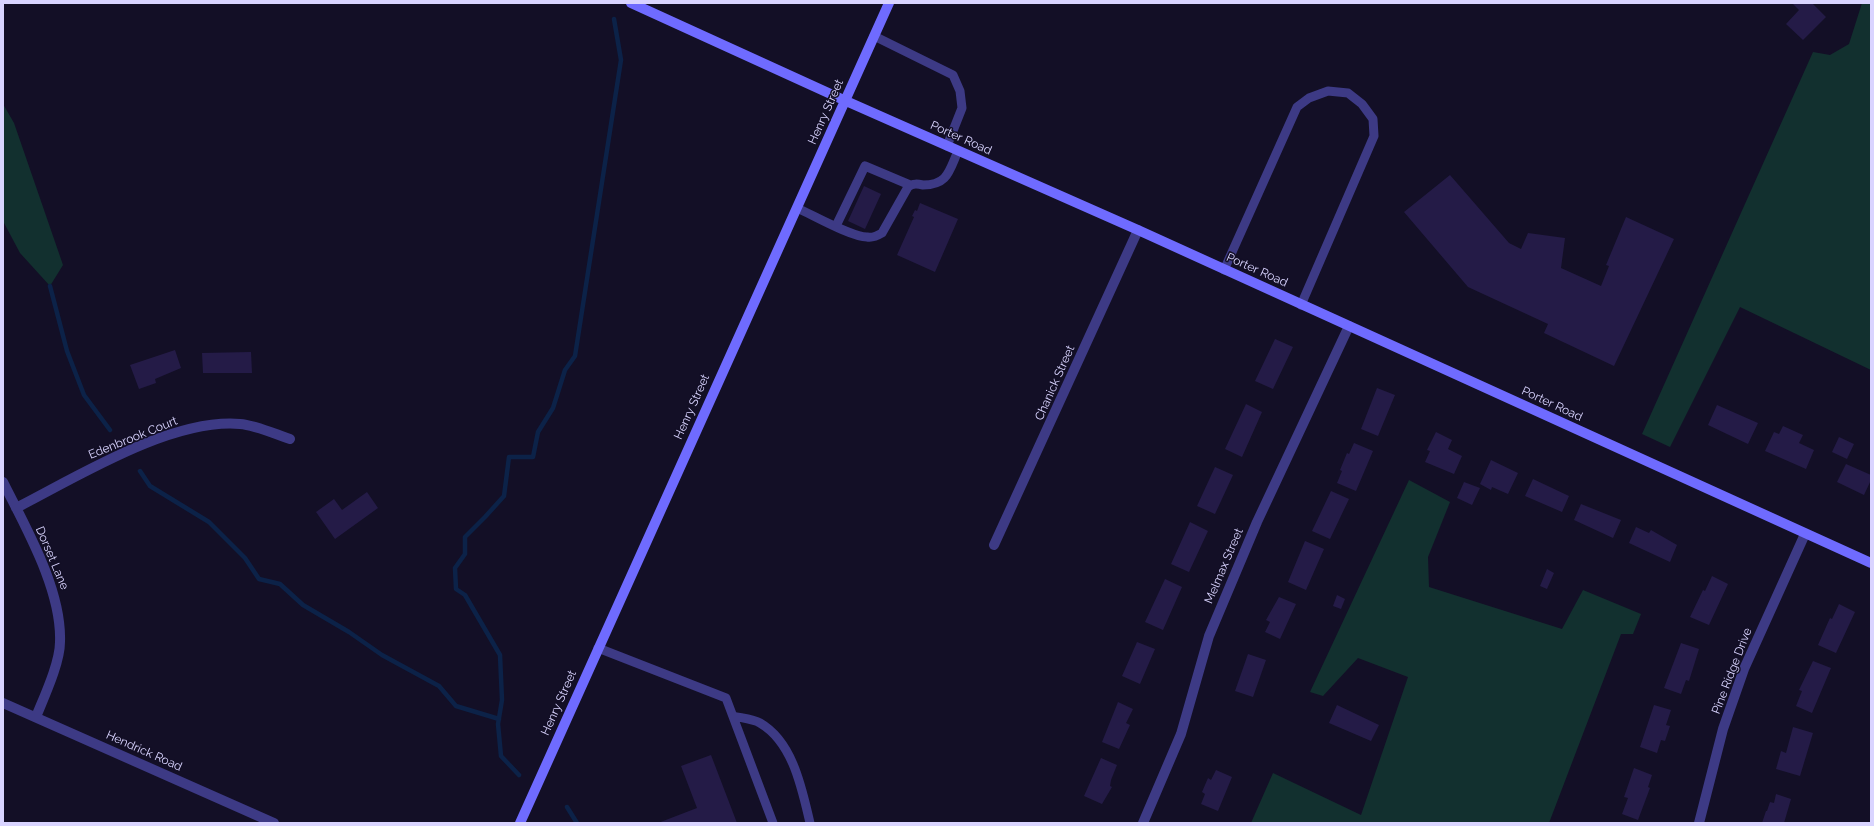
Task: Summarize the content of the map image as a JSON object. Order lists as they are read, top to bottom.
{
  "streets": {
    "street": [
      "Henry Street",
      "Porter Road",
      "Chanick Street",
      "Edenbrook Court",
      "Dorset Lane",
      "Melmax Street",
      "Pine Ridge Drive",
      "Hendrick Road"
    ]
  },
  "crossings": [
    ["Henry Street", "Porter Road"],
    ["Porter Road", "Chanick Street"],
    ["Porter Road", "Melmax Street"],
    ["Porter Road", "Pine Ridge Drive"],
    ["Edenbrook Court", "Dorset Lane"],
    ["Dorset Lane", "Hendrick Road"]
  ]
}
